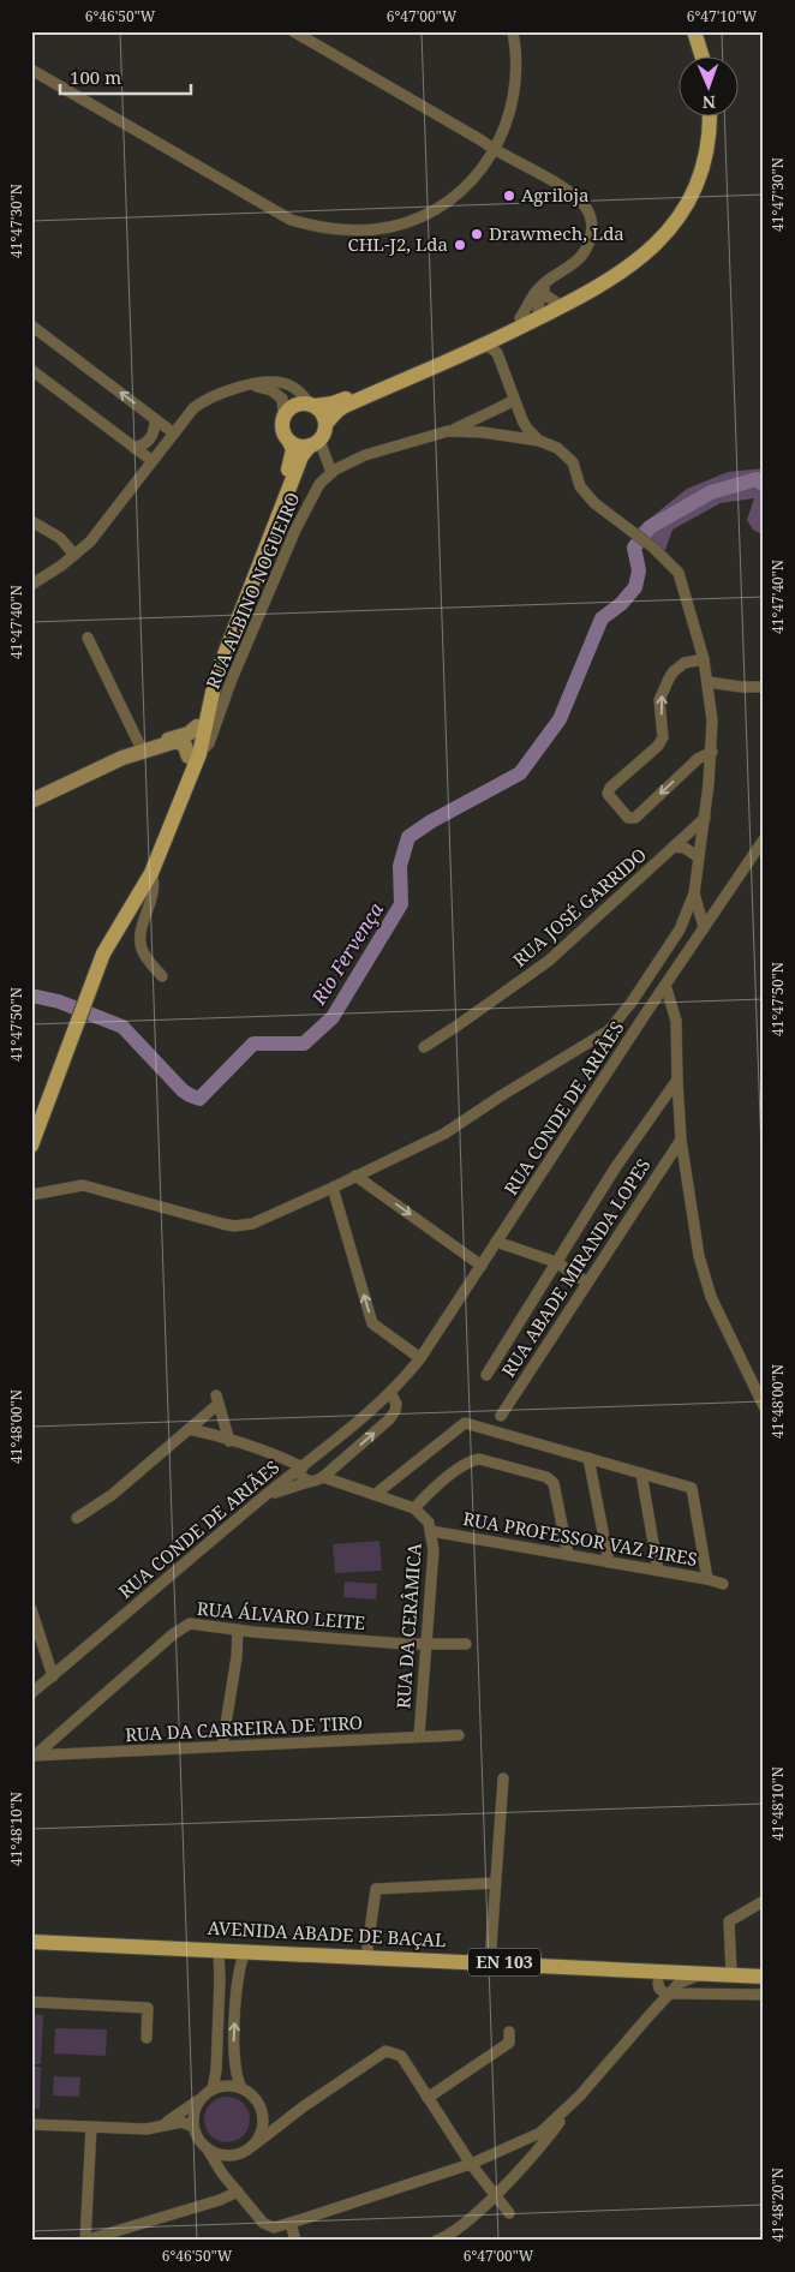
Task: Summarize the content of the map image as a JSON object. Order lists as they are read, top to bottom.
{
  "streets": {
    "main road": ["AVENIDA ABADE DE BAÇAL", "EN 103"],
    "street": [
      "RUA ALBINO NOGUEIRO",
      "RUA JOSÉ GARRIDO",
      "RUA CONDE DE ARIÃES",
      "RUA ABADE MIRANDA LOPES",
      "RUA PROFESSOR VAZ PIRES",
      "RUA ÁLVARO LEITE",
      "RUA DA CERÂMICA",
      "RUA DA CARREIRA DE TIRO"
    ]
  },
  "crossings": [
    ["RUA PROFESSOR VAZ PIRES", "RUA DA CERÂMICA"],
    ["RUA ÁLVARO LEITE", "RUA DA CERÂMICA"],
    ["RUA ÁLVARO LEITE", "RUA DA CARREIRA DE TIRO"],
    ["RUA DA CERÂMICA", "RUA DA CARREIRA DE TIRO"]
  ],
  "water": ["Rio Fervença"],
  "places": ["Agriloja", "Drawmech, Lda", "CHL-J2, Lda"],
  "scale_bar": "100 m",
  "north": "bottom",
  "coordinates": [
    "6°46'50\"W",
    "6°47'00\"W",
    "6°47'10\"W",
    "41°47'30\"N",
    "41°47'40\"N",
    "41°47'50\"N",
    "41°48'00\"N",
    "41°48'10\"N",
    "41°48'20\"N"
  ]
}
